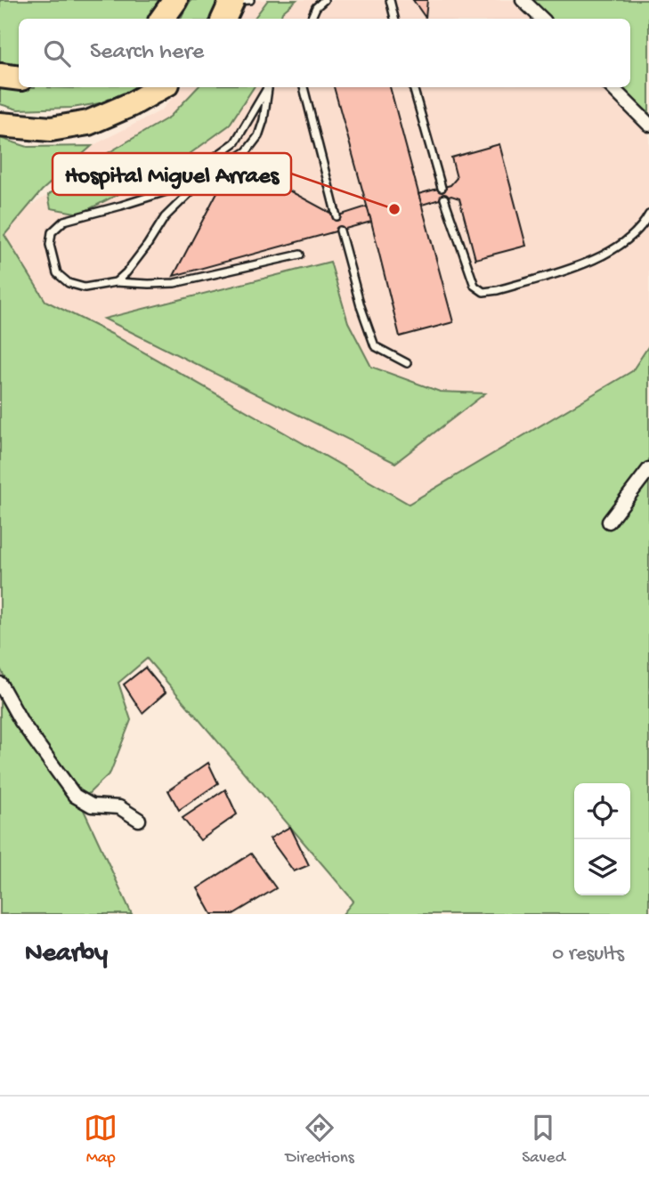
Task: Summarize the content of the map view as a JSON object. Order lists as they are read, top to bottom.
{
  "places": ["Hospital Miguel Arraes"],
  "page": {
    "search": "Search here",
    "heading": ["Nearby", "0 results"],
    "nav": ["Map", "Directions", "Saved"]
  }
}
